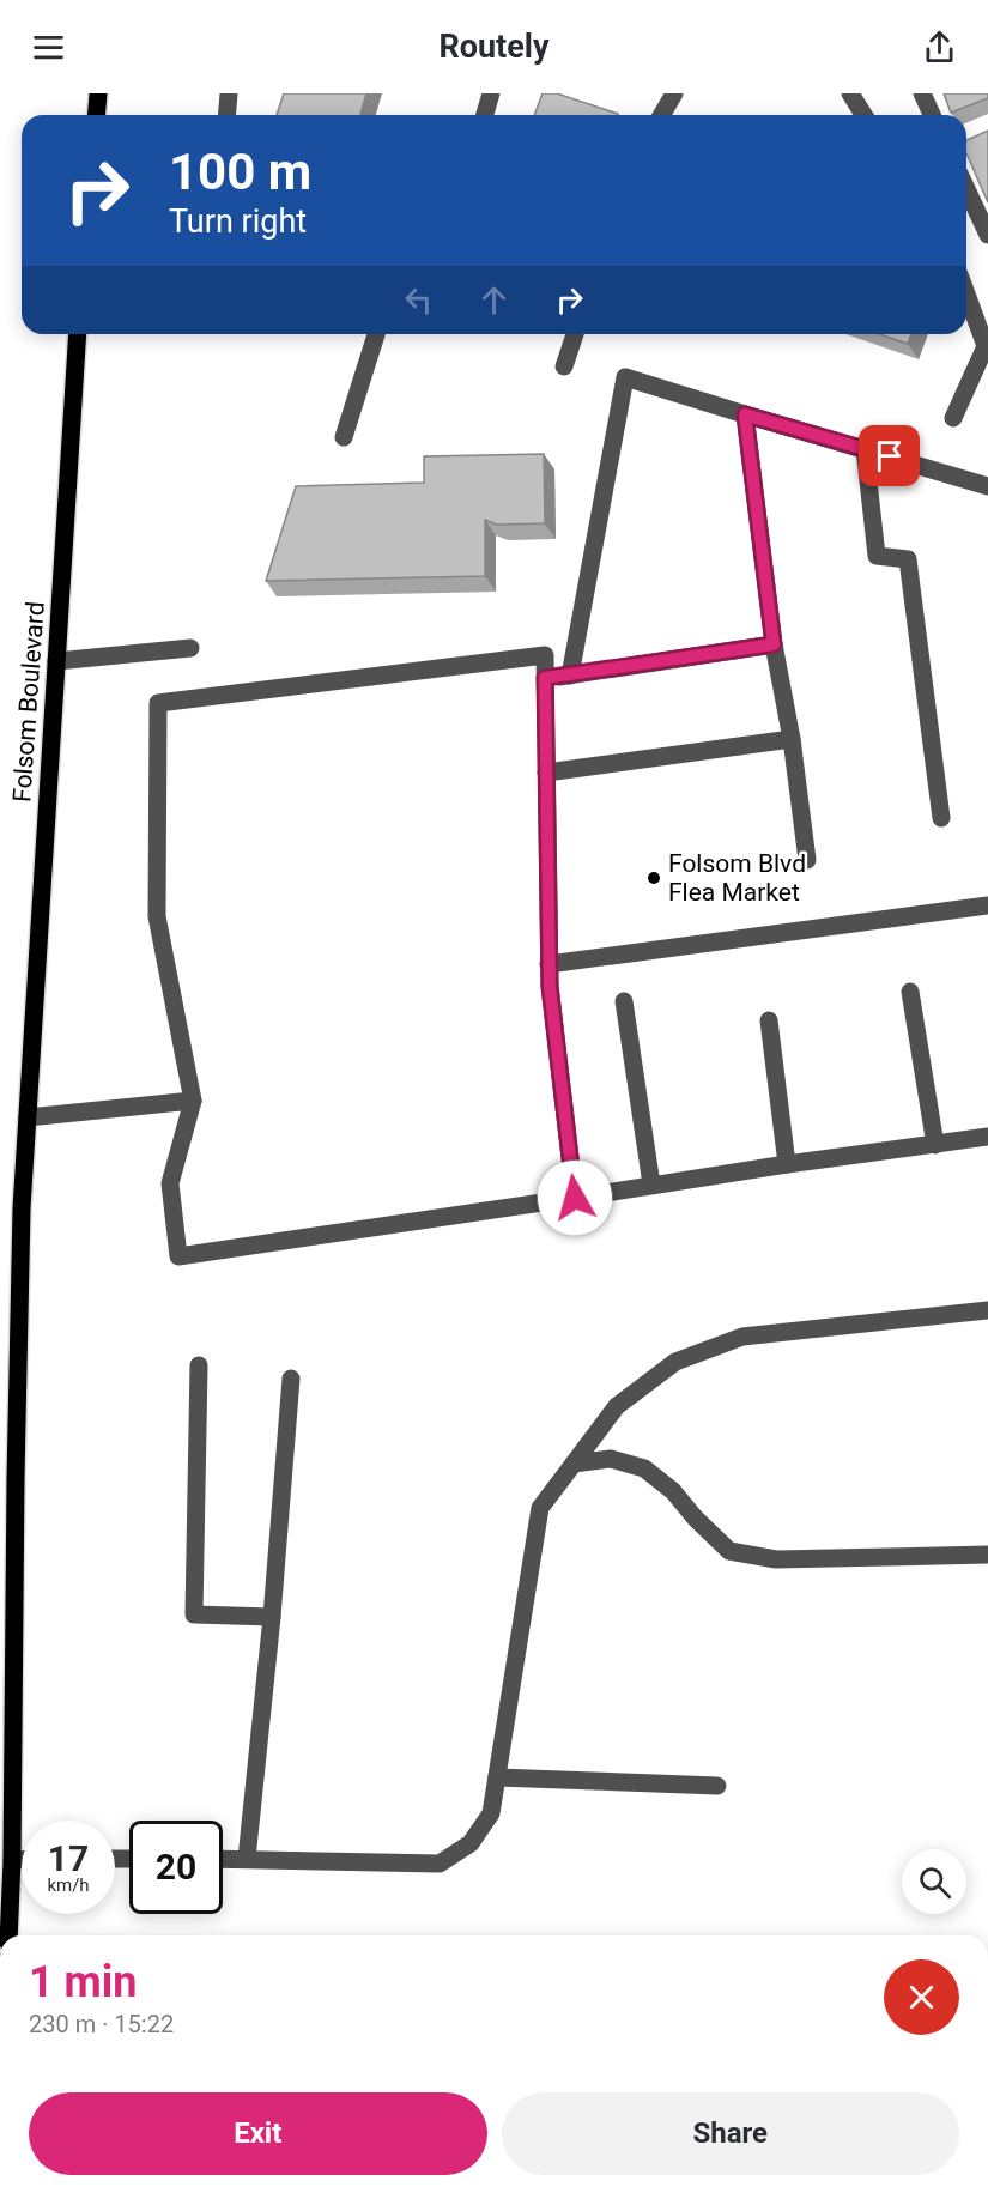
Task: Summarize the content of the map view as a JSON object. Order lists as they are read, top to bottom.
{
  "streets": {
    "main road": ["Folsom Boulevard"]
  },
  "places": ["Folsom Blvd Flea Market"],
  "page": {
    "header": "Routely",
    "turn": ["100 m", "Turn right"],
    "speed": "17 km/h",
    "limit": "20",
    "heading": ["1 min", "230 m · 15:22"],
    "buttons": ["Exit", "Share"]
  }
}
